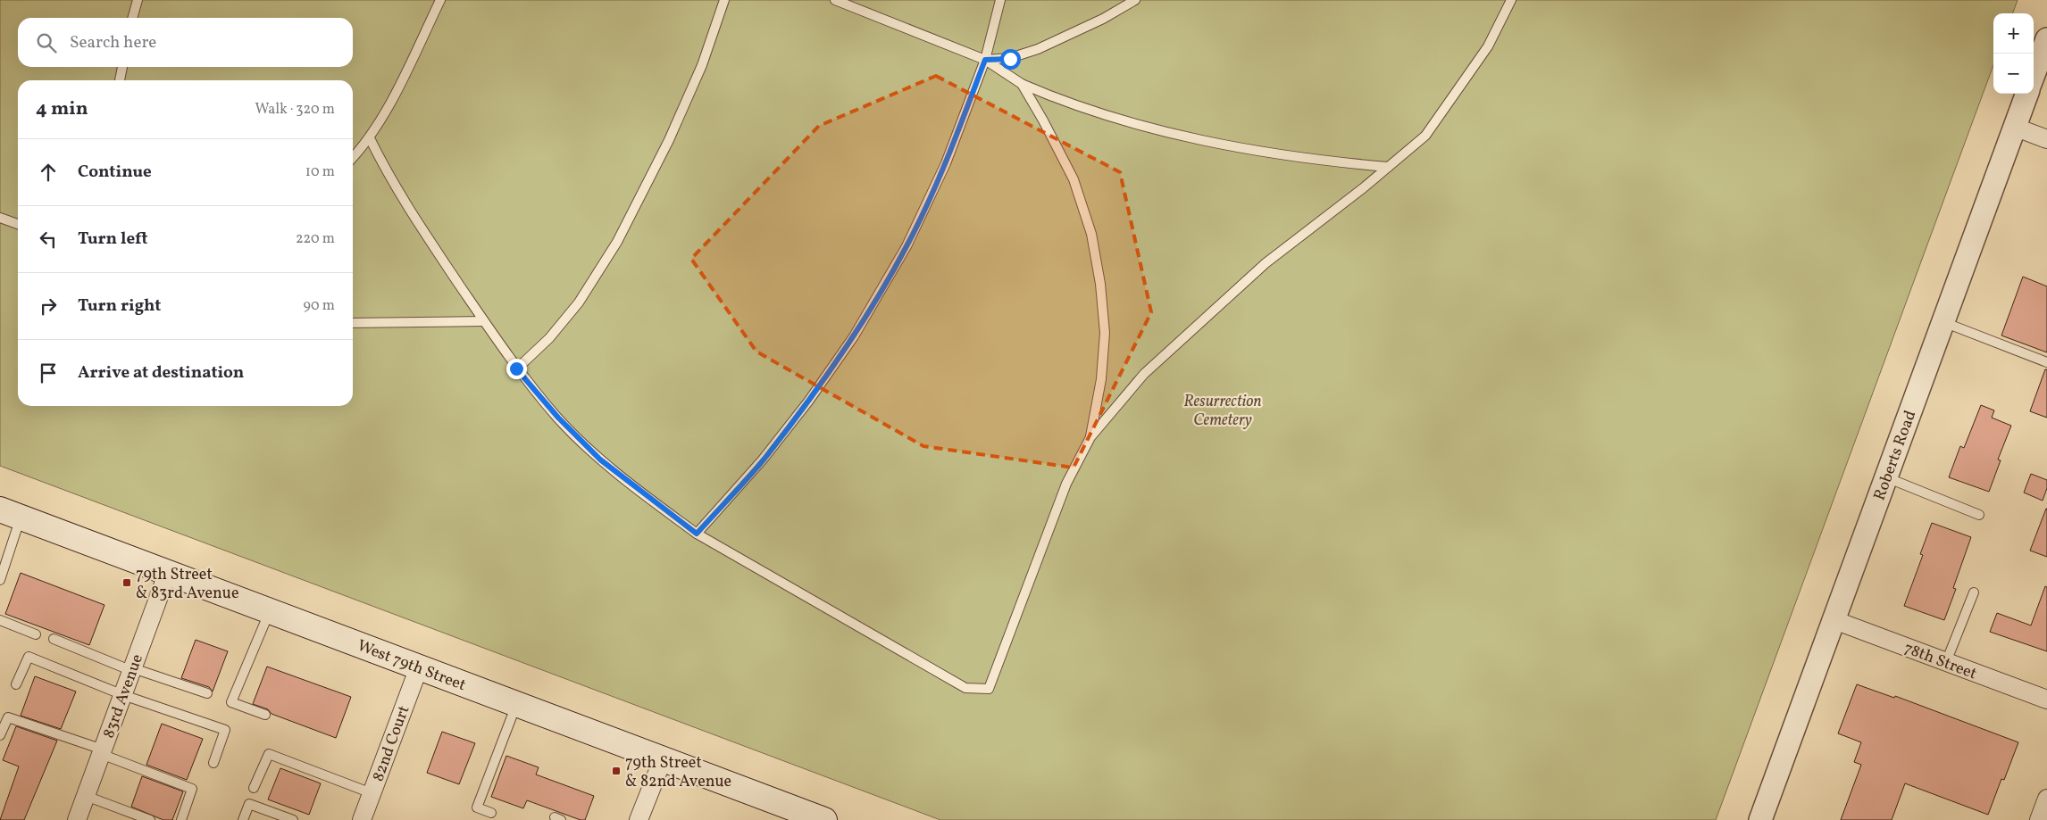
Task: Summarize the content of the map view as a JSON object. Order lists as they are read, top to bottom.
{
  "streets": {
    "main road": ["West 79th Street"],
    "street": [
      "Roberts Road",
      "78th Street",
      "83rd Avenue",
      "82nd Court"
    ]
  },
  "crossings": [
    ["Roberts Road", "78th Street"],
    ["West 79th Street", "83rd Avenue"],
    ["West 79th Street", "82nd Court"]
  ],
  "parks": ["Resurrection Cemetery"],
  "places": {
    "transit": ["79th Street & 83rd Avenue", "79th Street & 82nd Avenue"]
  },
  "page": {
    "map_buttons": ["+", "−"],
    "search": "Search here",
    "heading": ["4 min", "Walk · 320 m"],
    "list": [
      ["Continue", "10 m"],
      ["Turn left", "220 m"],
      ["Turn right", "90 m"],
      "Arrive at destination"
    ]
  }
}
